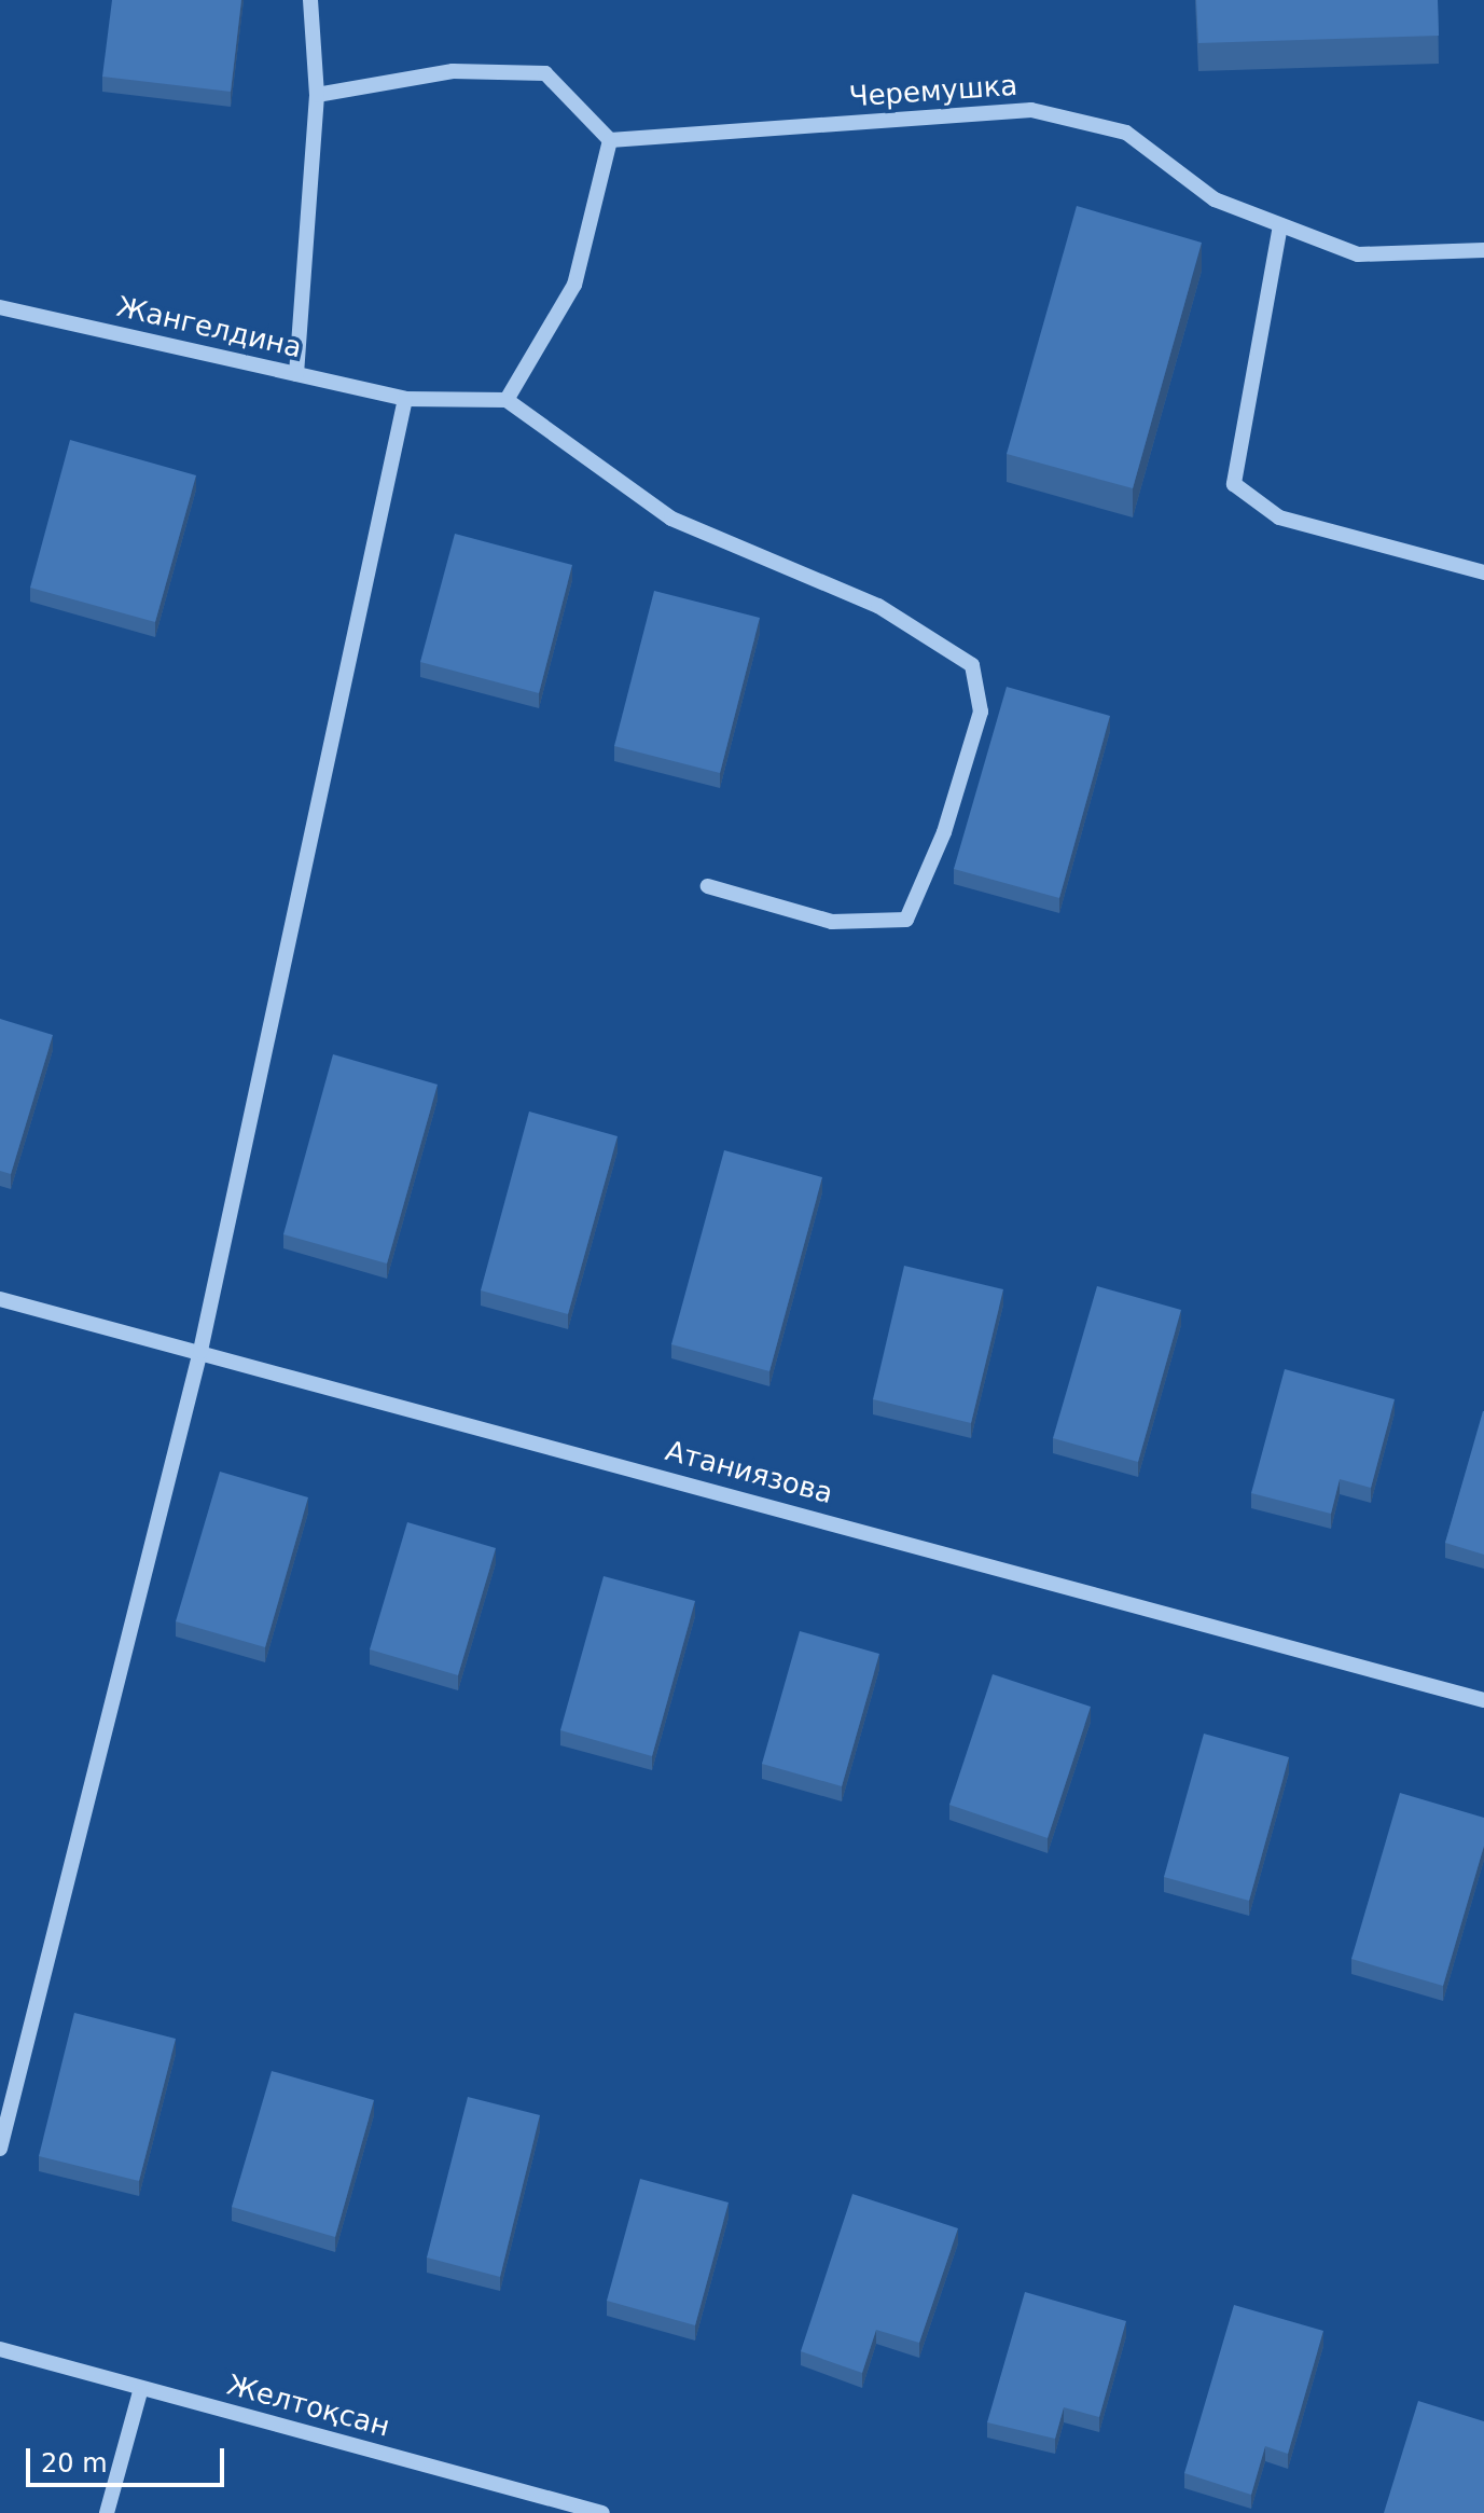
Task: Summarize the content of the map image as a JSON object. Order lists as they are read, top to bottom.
{
  "streets": {
    "street": [
      "Черемушка",
      "Жангелдина",
      "Атаниязова",
      "Желтоқсан"
    ]
  },
  "scale_bar": "20 m"
}
